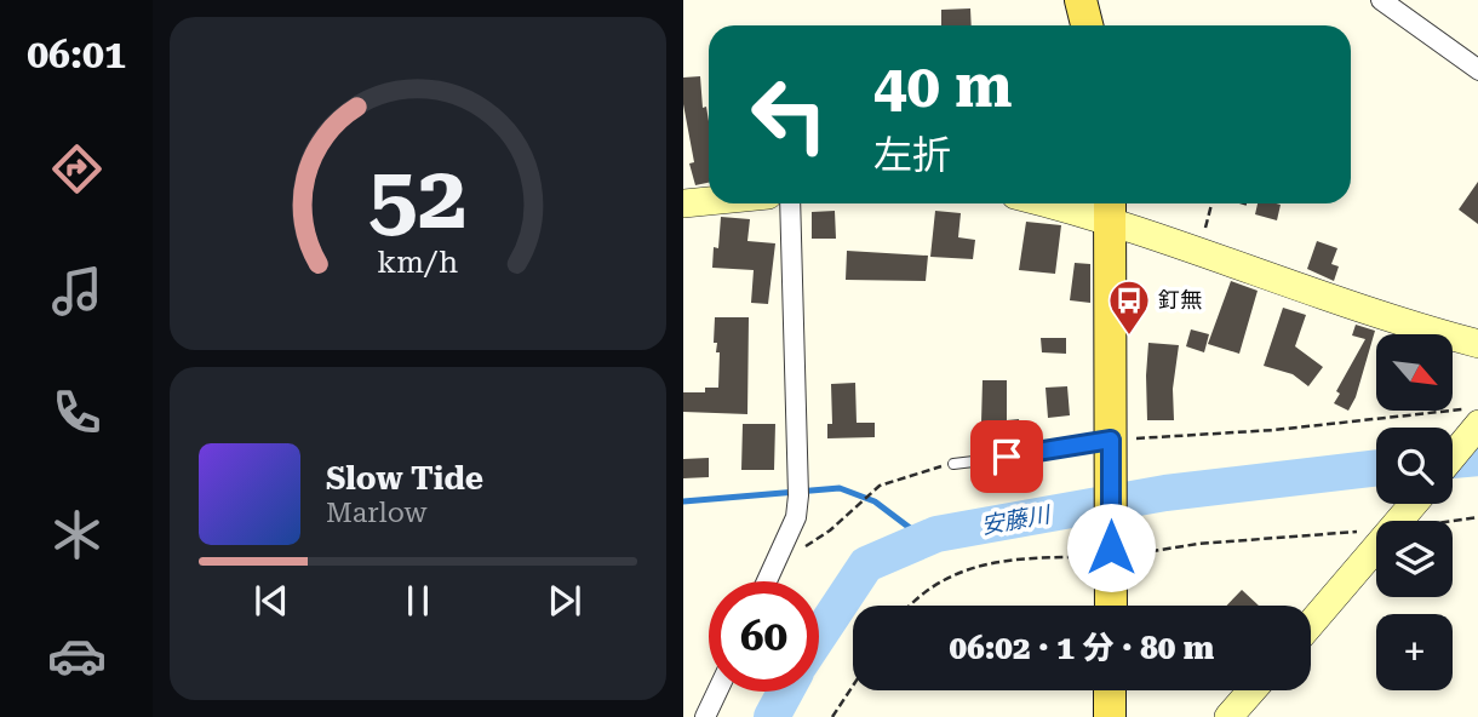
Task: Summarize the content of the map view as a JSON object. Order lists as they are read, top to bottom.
{
  "water": ["安藤川"],
  "places": {
    "bus stop": ["釘無"]
  },
  "north": "bottom right",
  "page": {
    "tabs": "06:01",
    "turn": ["40 m", "左折"],
    "map_buttons": "+",
    "song": ["Slow Tide", "Marlow"],
    "limit": "60",
    "trip": "06:02 · 1 分 · 80 m",
    "gauge": ["52", "km/h"]
  }
}
